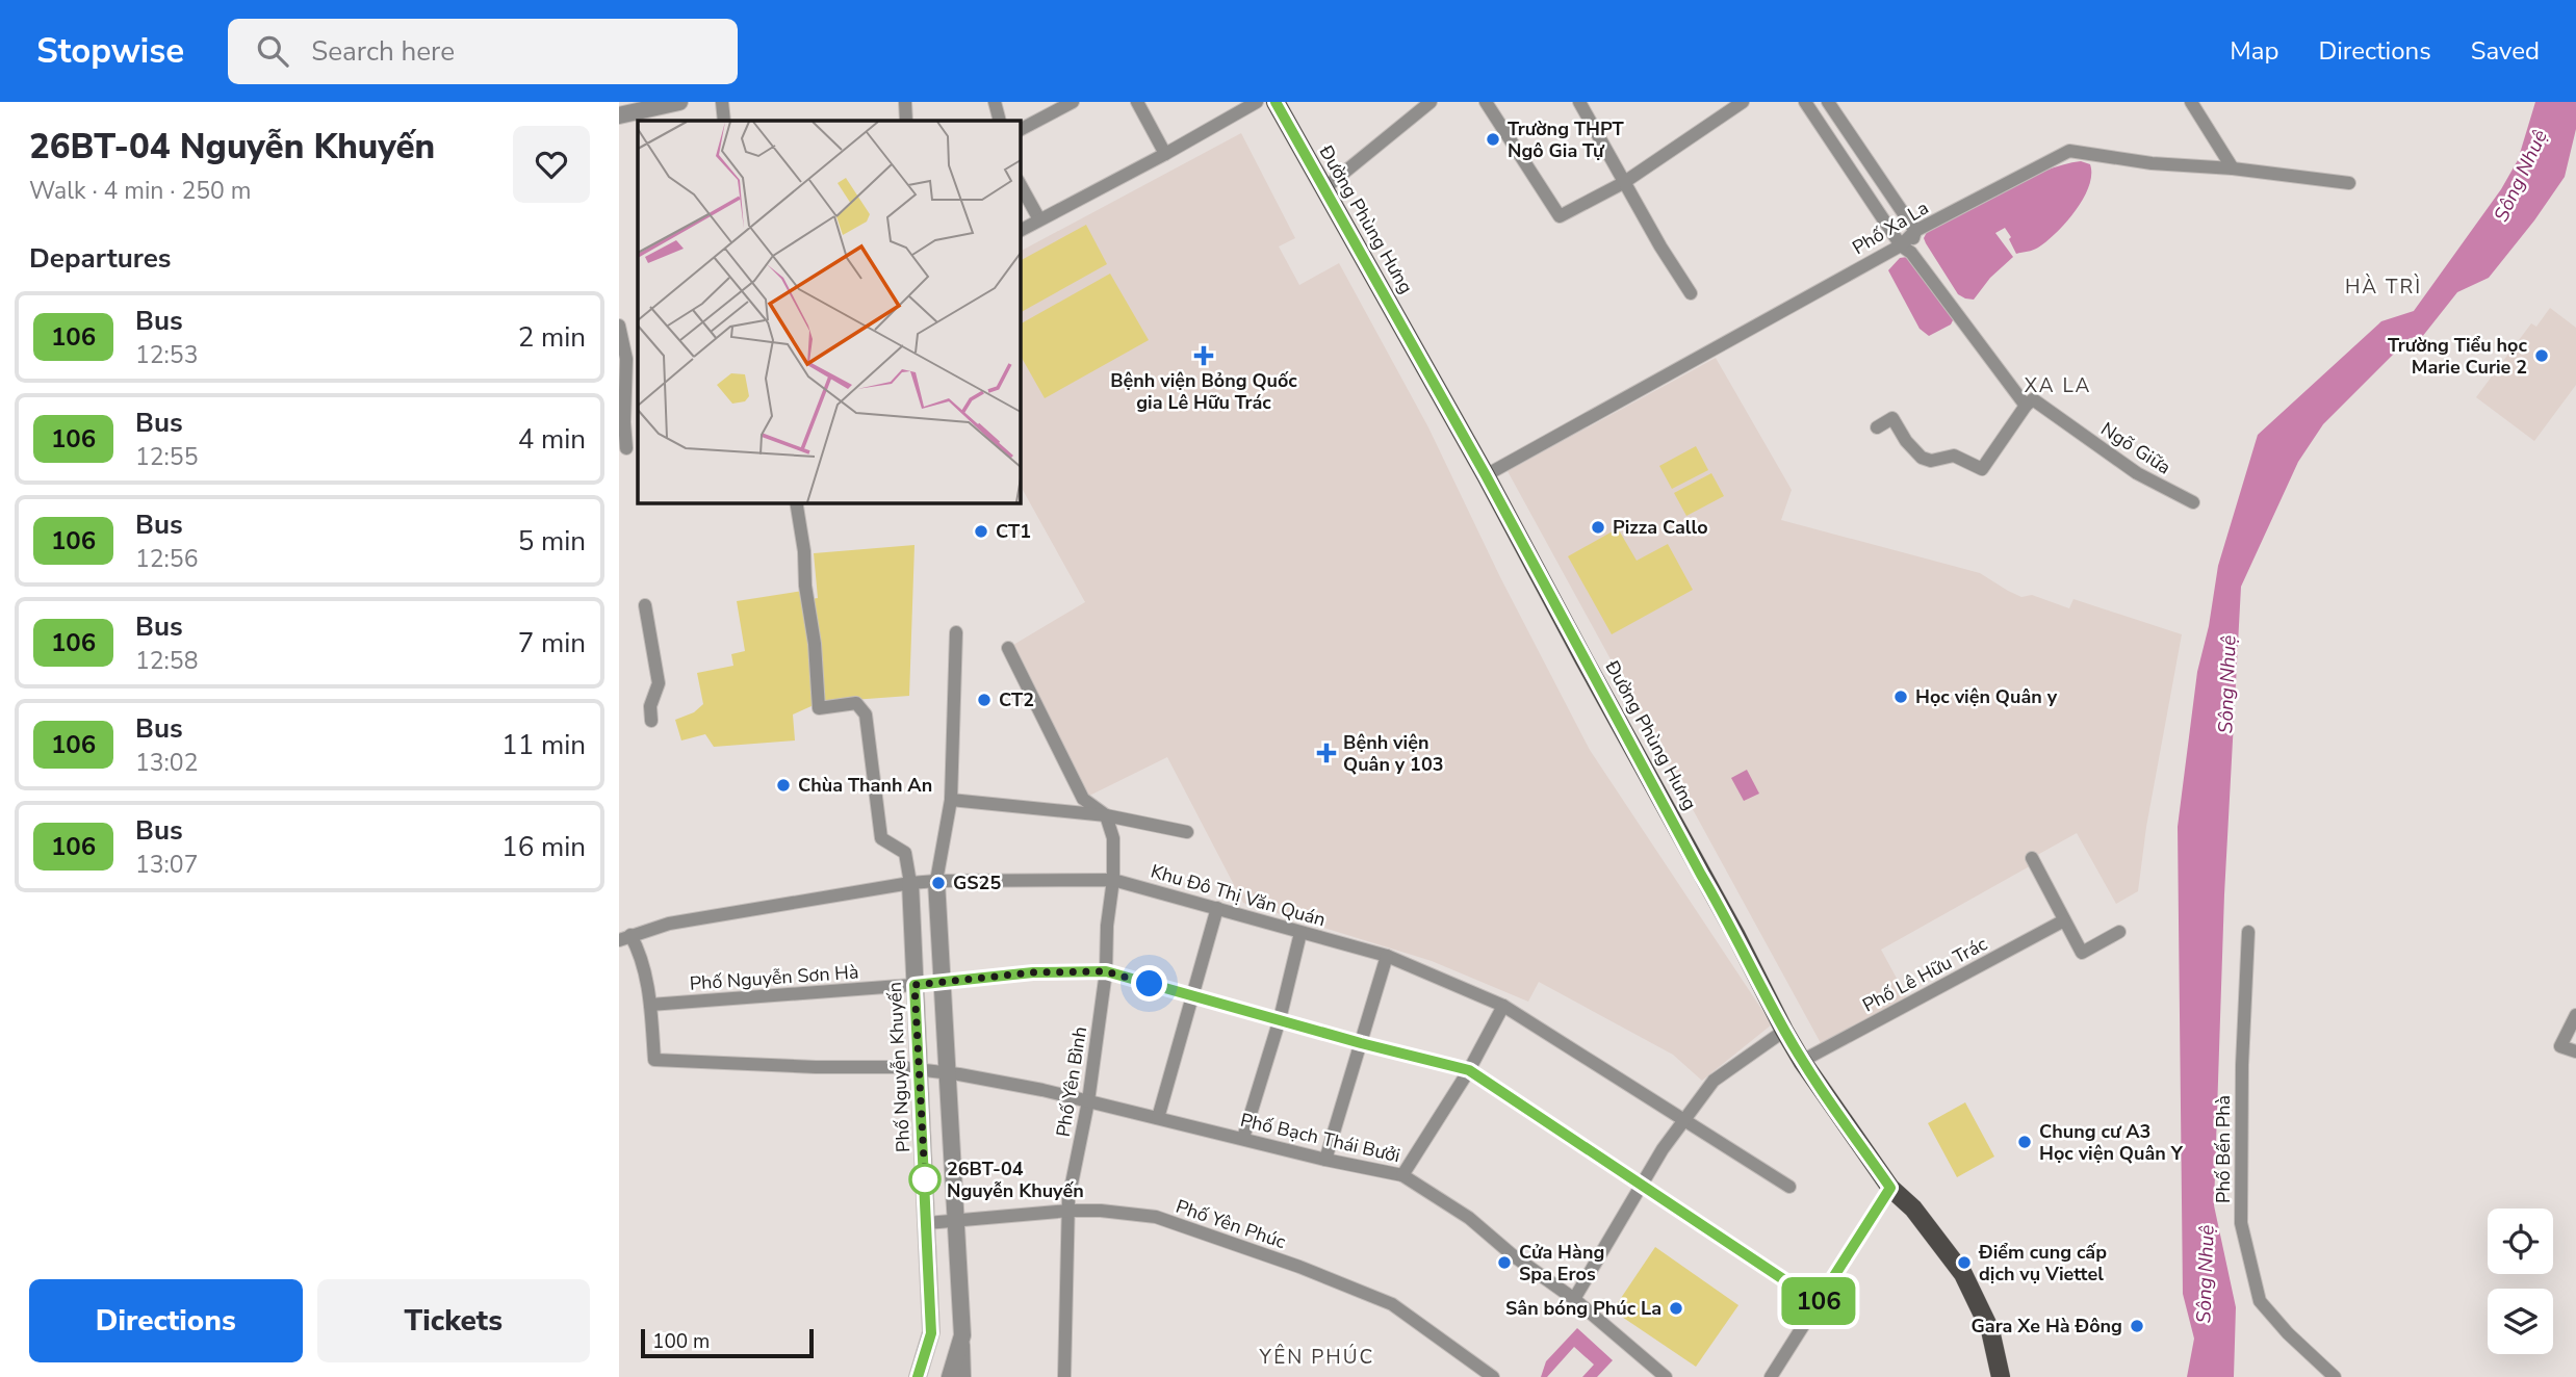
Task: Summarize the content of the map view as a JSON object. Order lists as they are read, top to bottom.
{
  "streets": {
    "main road": ["Đường Phùng Hưng"],
    "street": [
      "Phố Xa La",
      "Ngõ Giữa",
      "Khu Đô Thị Văn Quán",
      "Phố Lê Hữu Trác",
      "Phố Nguyễn Sơn Hà",
      "Phố Nguyễn Khuyến",
      "Phố Yên Bình",
      "Phố Bạch Thái Bưởi",
      "Phố Bến Phà",
      "Phố Yên Phúc"
    ]
  },
  "crossings": [
    ["Đường Phùng Hưng", "Phố Xa La"],
    ["Đường Phùng Hưng", "Phố Lê Hữu Trác"],
    ["Khu Đô Thị Văn Quán", "Phố Nguyễn Khuyến"],
    ["Khu Đô Thị Văn Quán", "Phố Yên Bình"],
    ["Phố Nguyễn Sơn Hà", "Phố Nguyễn Khuyến"],
    ["Phố Nguyễn Sơn Hà", "Phố Yên Bình"],
    ["Phố Nguyễn Sơn Hà", "Phố Bạch Thái Bưởi"],
    ["Phố Nguyễn Khuyến", "Phố Bạch Thái Bưởi"],
    ["Phố Nguyễn Khuyến", "Phố Yên Phúc"],
    ["Phố Yên Bình", "Phố Bạch Thái Bưởi"],
    ["Phố Yên Bình", "Phố Yên Phúc"]
  ],
  "districts": ["HÀ TRÌ", "XA LA", "YÊN PHÚC"],
  "water": ["Sông Nhuệ"],
  "places": {
    "other": [
      "Trường THPT Ngô Gia Tự",
      "Trường Tiểu học Marie Curie 2",
      "Pizza Callo",
      "CT1",
      "Học viện Quân y",
      "CT2",
      "Chùa Thanh An",
      "GS25",
      "Chung cư A3 Học viện Quân Y",
      "26BT-04 Nguyễn Khuyến",
      "Cửa Hàng Spa Eros",
      "Điểm cung cấp dịch vụ Viettel",
      "Sân bóng Phúc La",
      "Gara Xe Hà Đông"
    ],
    "health": ["Bệnh viện Bỏng Quốc gia Lê Hữu Trác", "Bệnh viện Quân y 103"]
  },
  "lines": ["bus line 106"],
  "scale_bar": "100 m",
  "page": {
    "header": "Stopwise",
    "search": "Search here",
    "nav": ["Map", "Directions", "Saved"],
    "heading": [
      ["26BT-04 Nguyễn Khuyến", "Walk · 4 min · 250 m"],
      "Departures"
    ],
    "on_map": "106",
    "list": [
      {
        "mark": "106",
        "name": "Bus",
        "note": "12:53",
        "value": "2 min"
      },
      {
        "mark": "106",
        "name": "Bus",
        "note": "12:55",
        "value": "4 min"
      },
      {
        "mark": "106",
        "name": "Bus",
        "note": "12:56",
        "value": "5 min"
      },
      {
        "mark": "106",
        "name": "Bus",
        "note": "12:58",
        "value": "7 min"
      },
      {
        "mark": "106",
        "name": "Bus",
        "note": "13:02",
        "value": "11 min"
      },
      {
        "mark": "106",
        "name": "Bus",
        "note": "13:07",
        "value": "16 min"
      }
    ],
    "buttons": ["Directions", "Tickets"],
    "scale": "100 m"
  }
}
